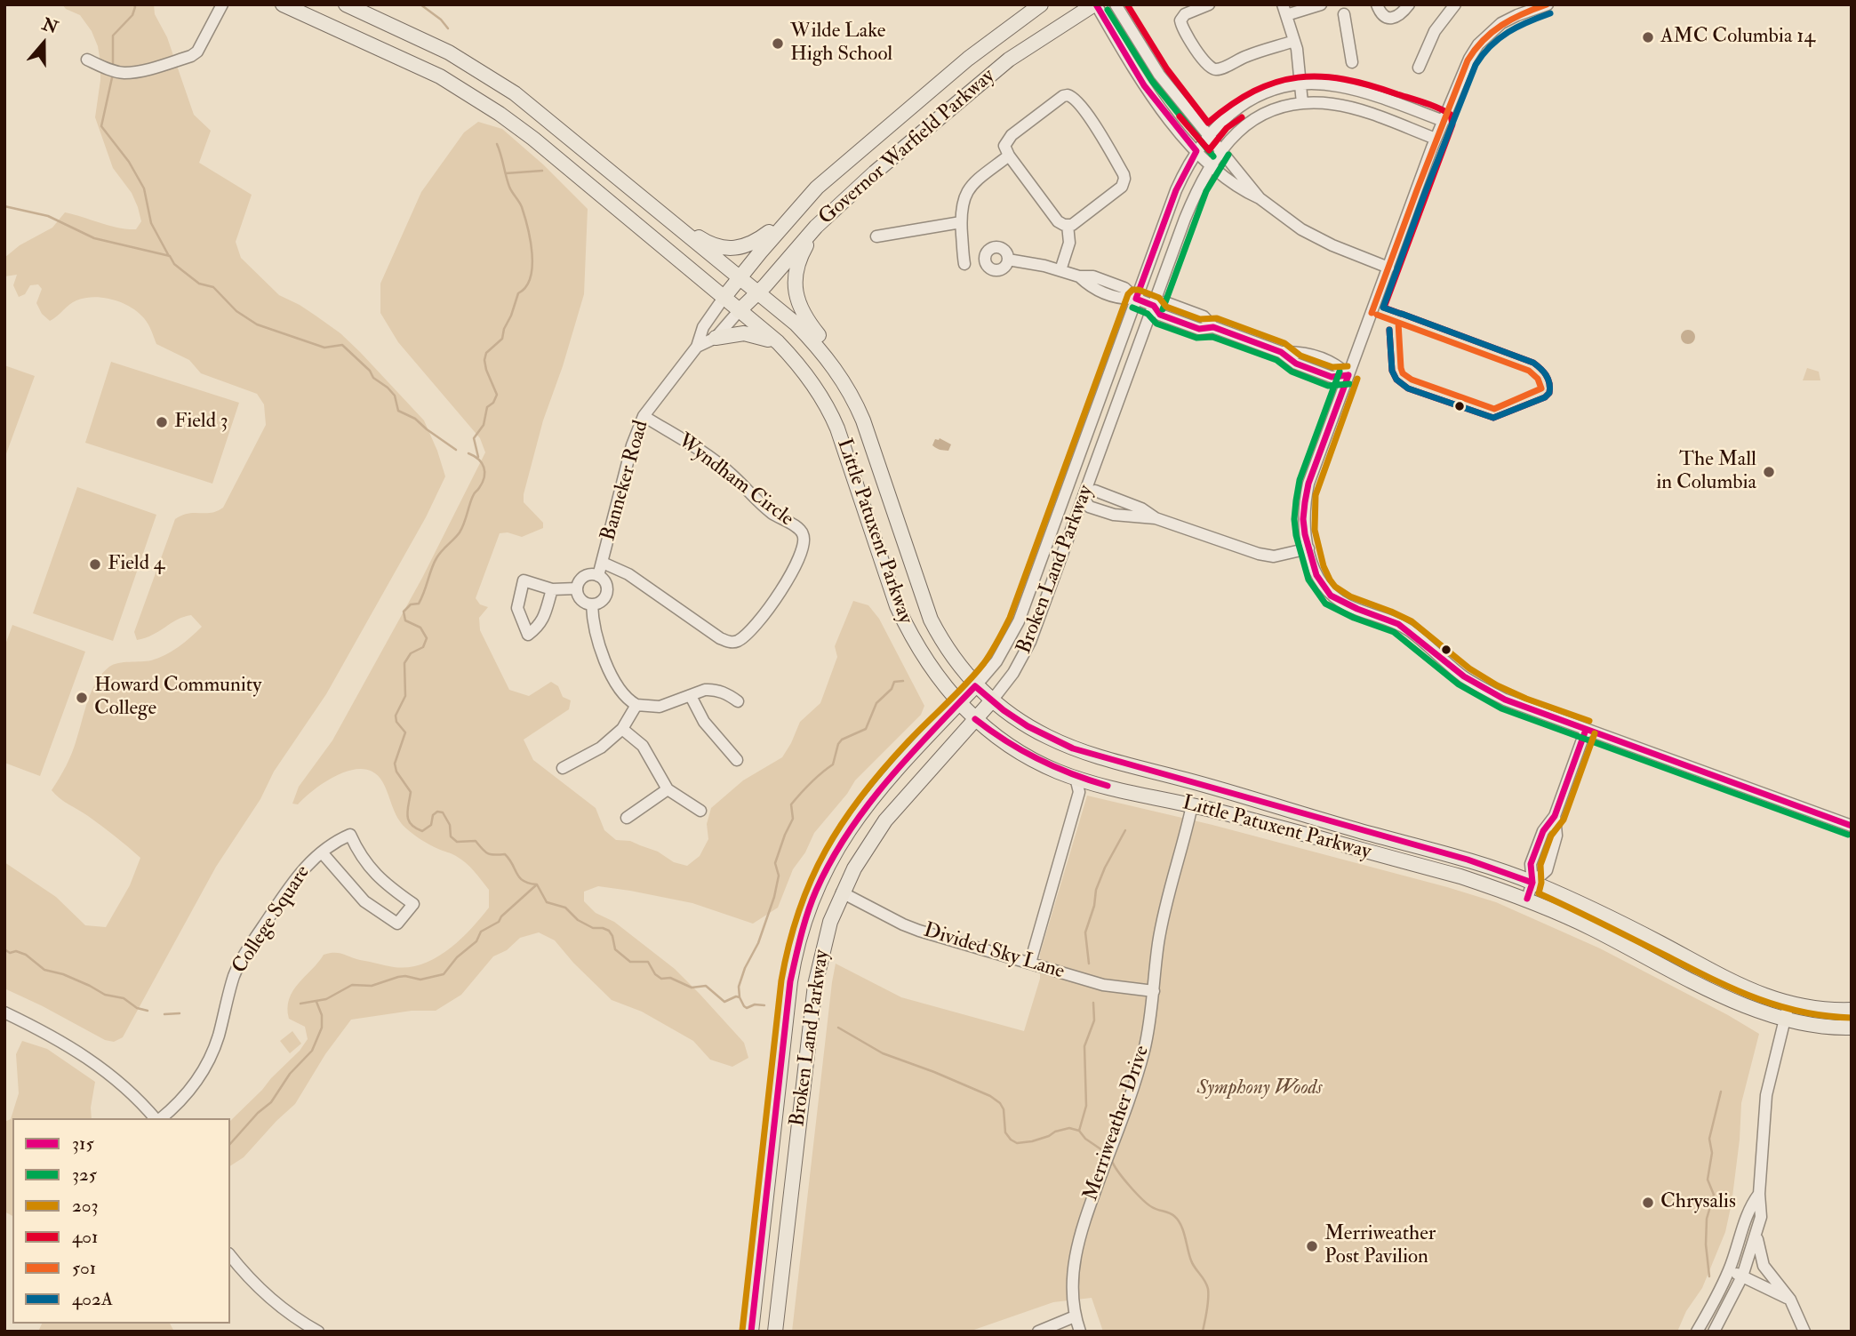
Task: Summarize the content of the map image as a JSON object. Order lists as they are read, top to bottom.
{
  "streets": {
    "main road": ["Governor Warfield Parkway", "Little Patuxent Parkway", "Broken Land Parkway"],
    "street": [
      "Banneker Road",
      "Wyndham Circle",
      "College Square",
      "Divided Sky Lane",
      "Merriweather Drive"
    ]
  },
  "crossings": [
    ["Governor Warfield Parkway", "Banneker Road"],
    ["Governor Warfield Parkway", "Little Patuxent Parkway"],
    ["Banneker Road", "Wyndham Circle"],
    ["Banneker Road", "Little Patuxent Parkway"],
    ["Little Patuxent Parkway", "Broken Land Parkway"],
    ["Little Patuxent Parkway", "Merriweather Drive"],
    ["Broken Land Parkway", "Divided Sky Lane"],
    ["Divided Sky Lane", "Merriweather Drive"]
  ],
  "parks": ["Symphony Woods"],
  "places": [
    "AMC Columbia 14",
    "Wilde Lake High School",
    "Field 3",
    "The Mall in Columbia",
    "Field 4",
    "Howard Community College",
    "Chrysalis",
    "Merriweather Post Pavilion"
  ],
  "lines": [
    "transit line 315",
    "transit line 401",
    "transit line 501",
    "transit line 325",
    "transit line 402A",
    "transit line 203"
  ],
  "legend": [
    "315",
    "325",
    "203",
    "401",
    "501",
    "402A"
  ],
  "north": "top"
}
